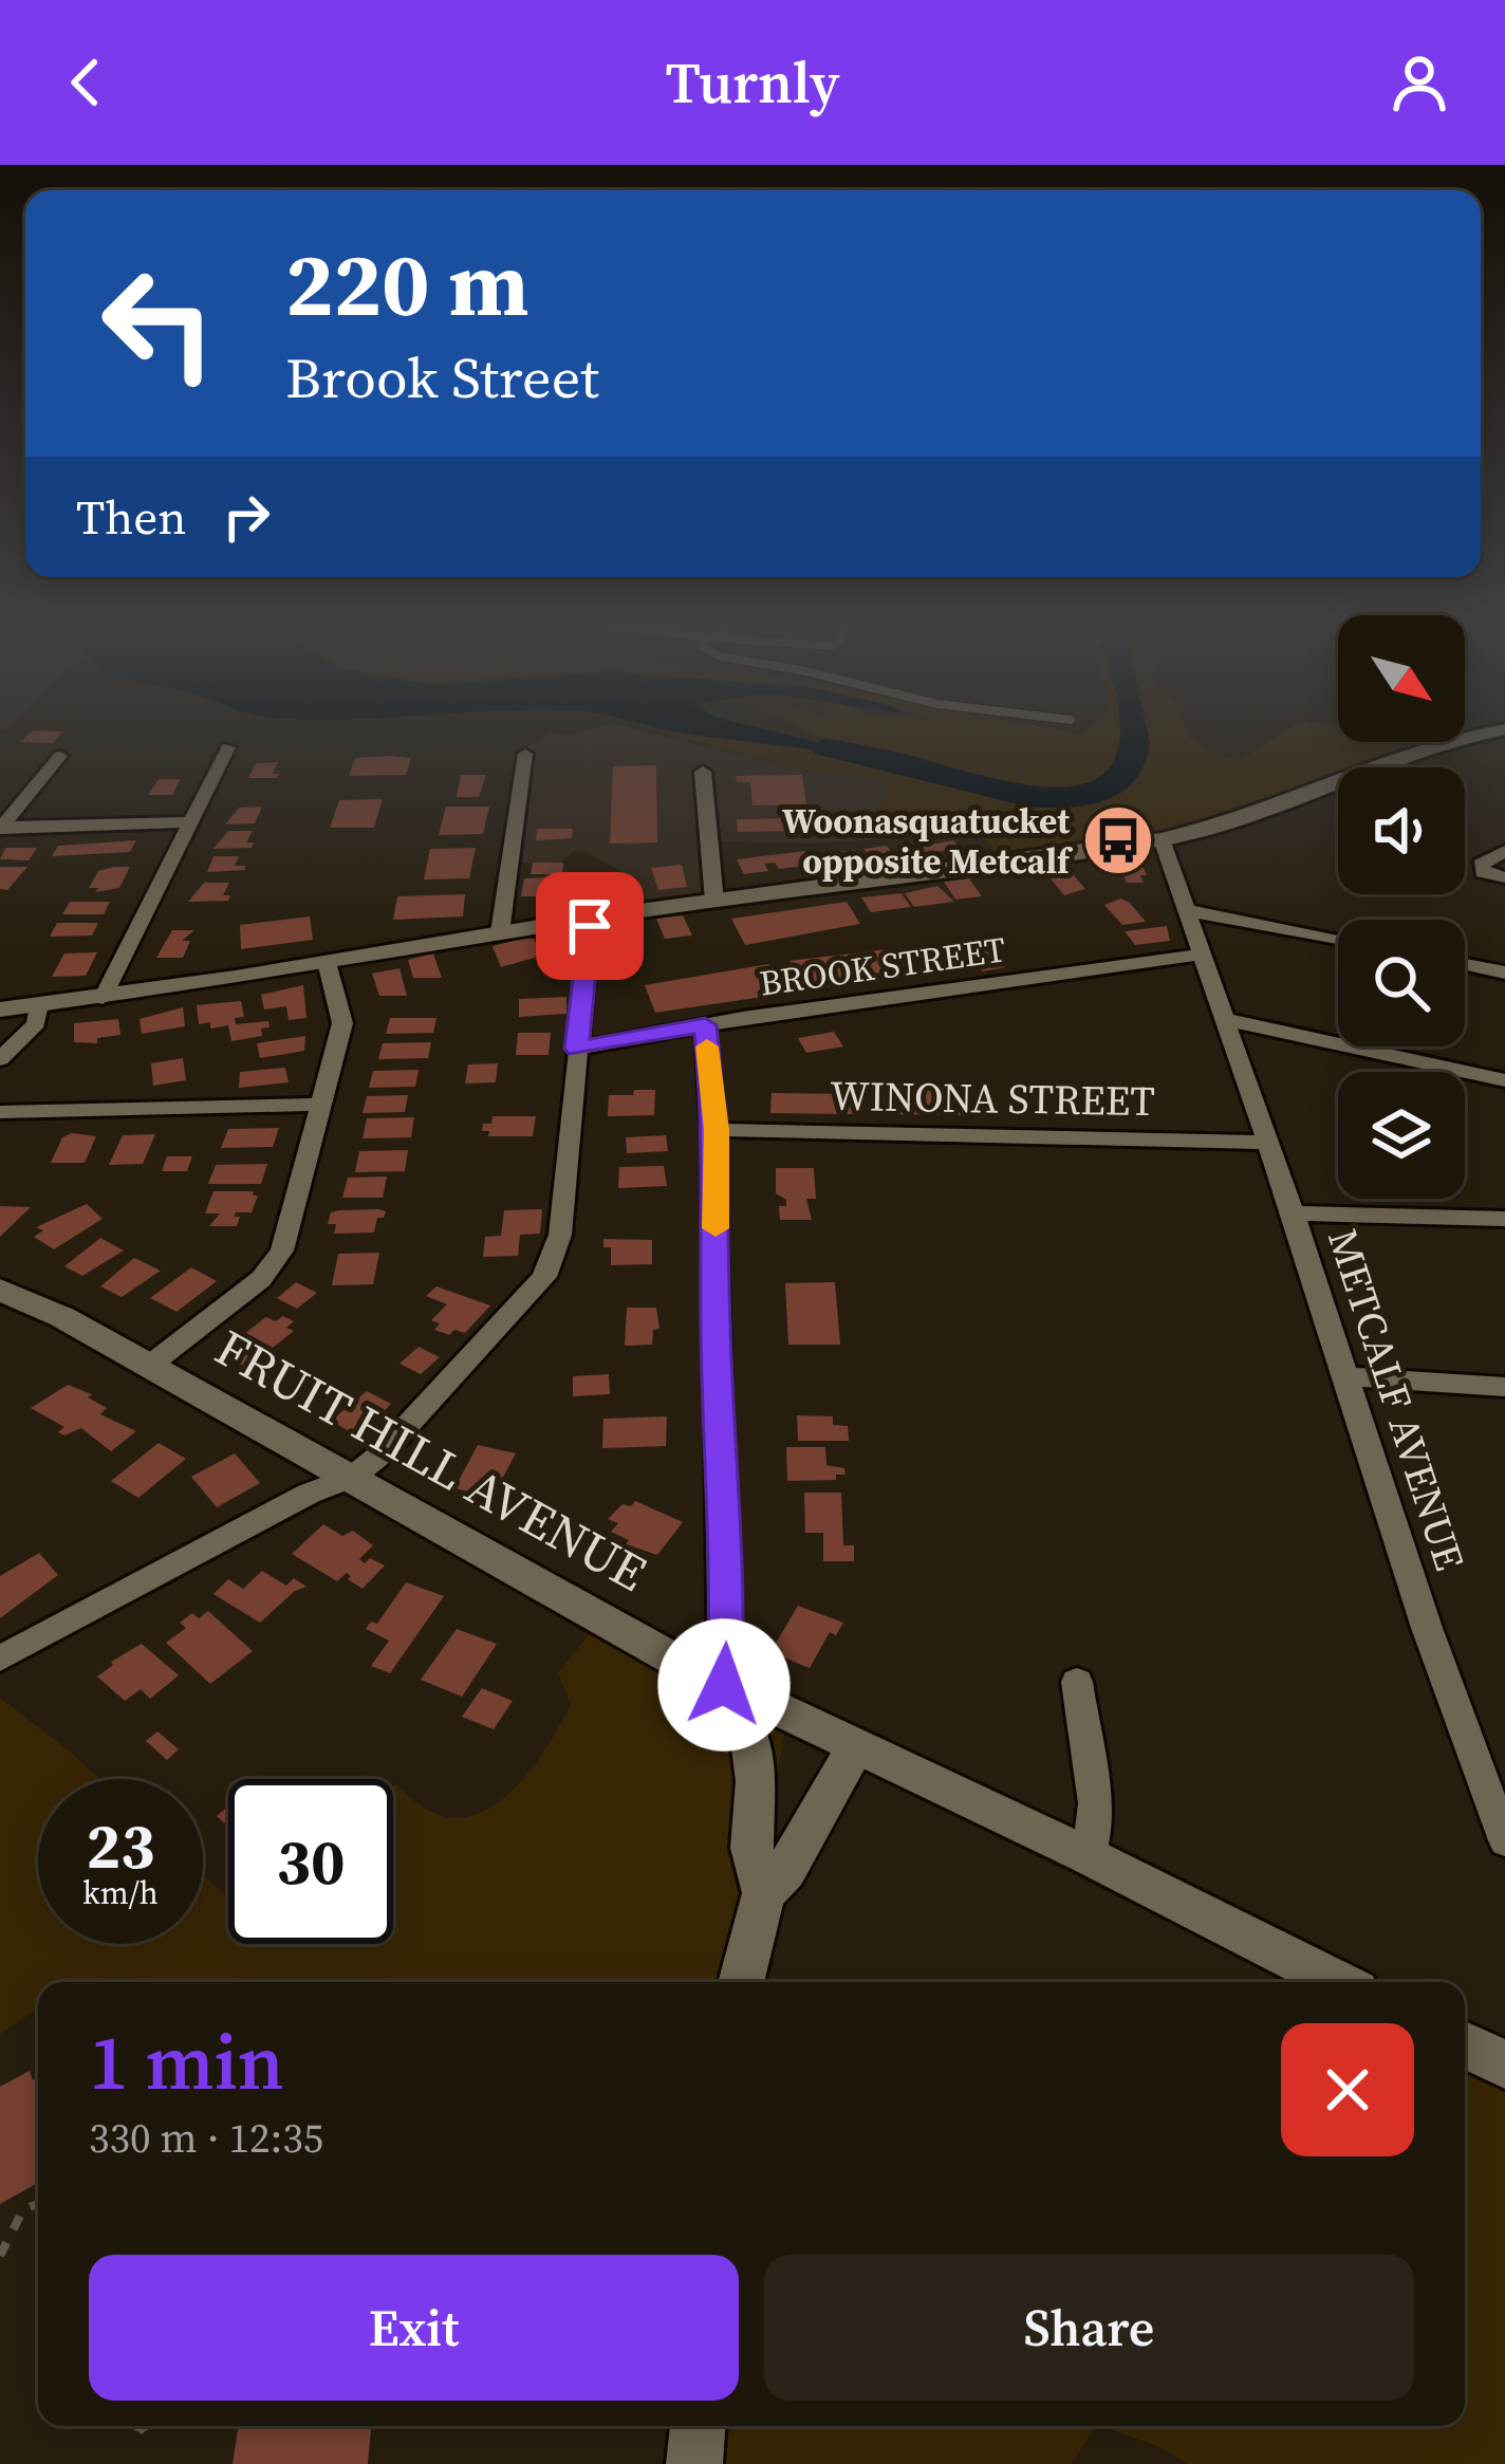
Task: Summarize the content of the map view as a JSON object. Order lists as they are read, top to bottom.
{
  "streets": {
    "street": [
      "BROOK STREET",
      "WINONA STREET",
      "METCALF AVENUE",
      "FRUIT HILL AVENUE"
    ]
  },
  "crossings": [
    ["BROOK STREET", "METCALF AVENUE"],
    ["WINONA STREET", "METCALF AVENUE"]
  ],
  "places": {
    "bus stop": ["Woonasquatucket opposite Metcalf"]
  },
  "north": "bottom right",
  "page": {
    "header": "Turnly",
    "turn": ["220 m", "Brook Street"],
    "then": "Then",
    "speed": "23 km/h",
    "limit": "30",
    "heading": ["1 min", "330 m · 12:35"],
    "buttons": ["Exit", "Share"]
  }
}
